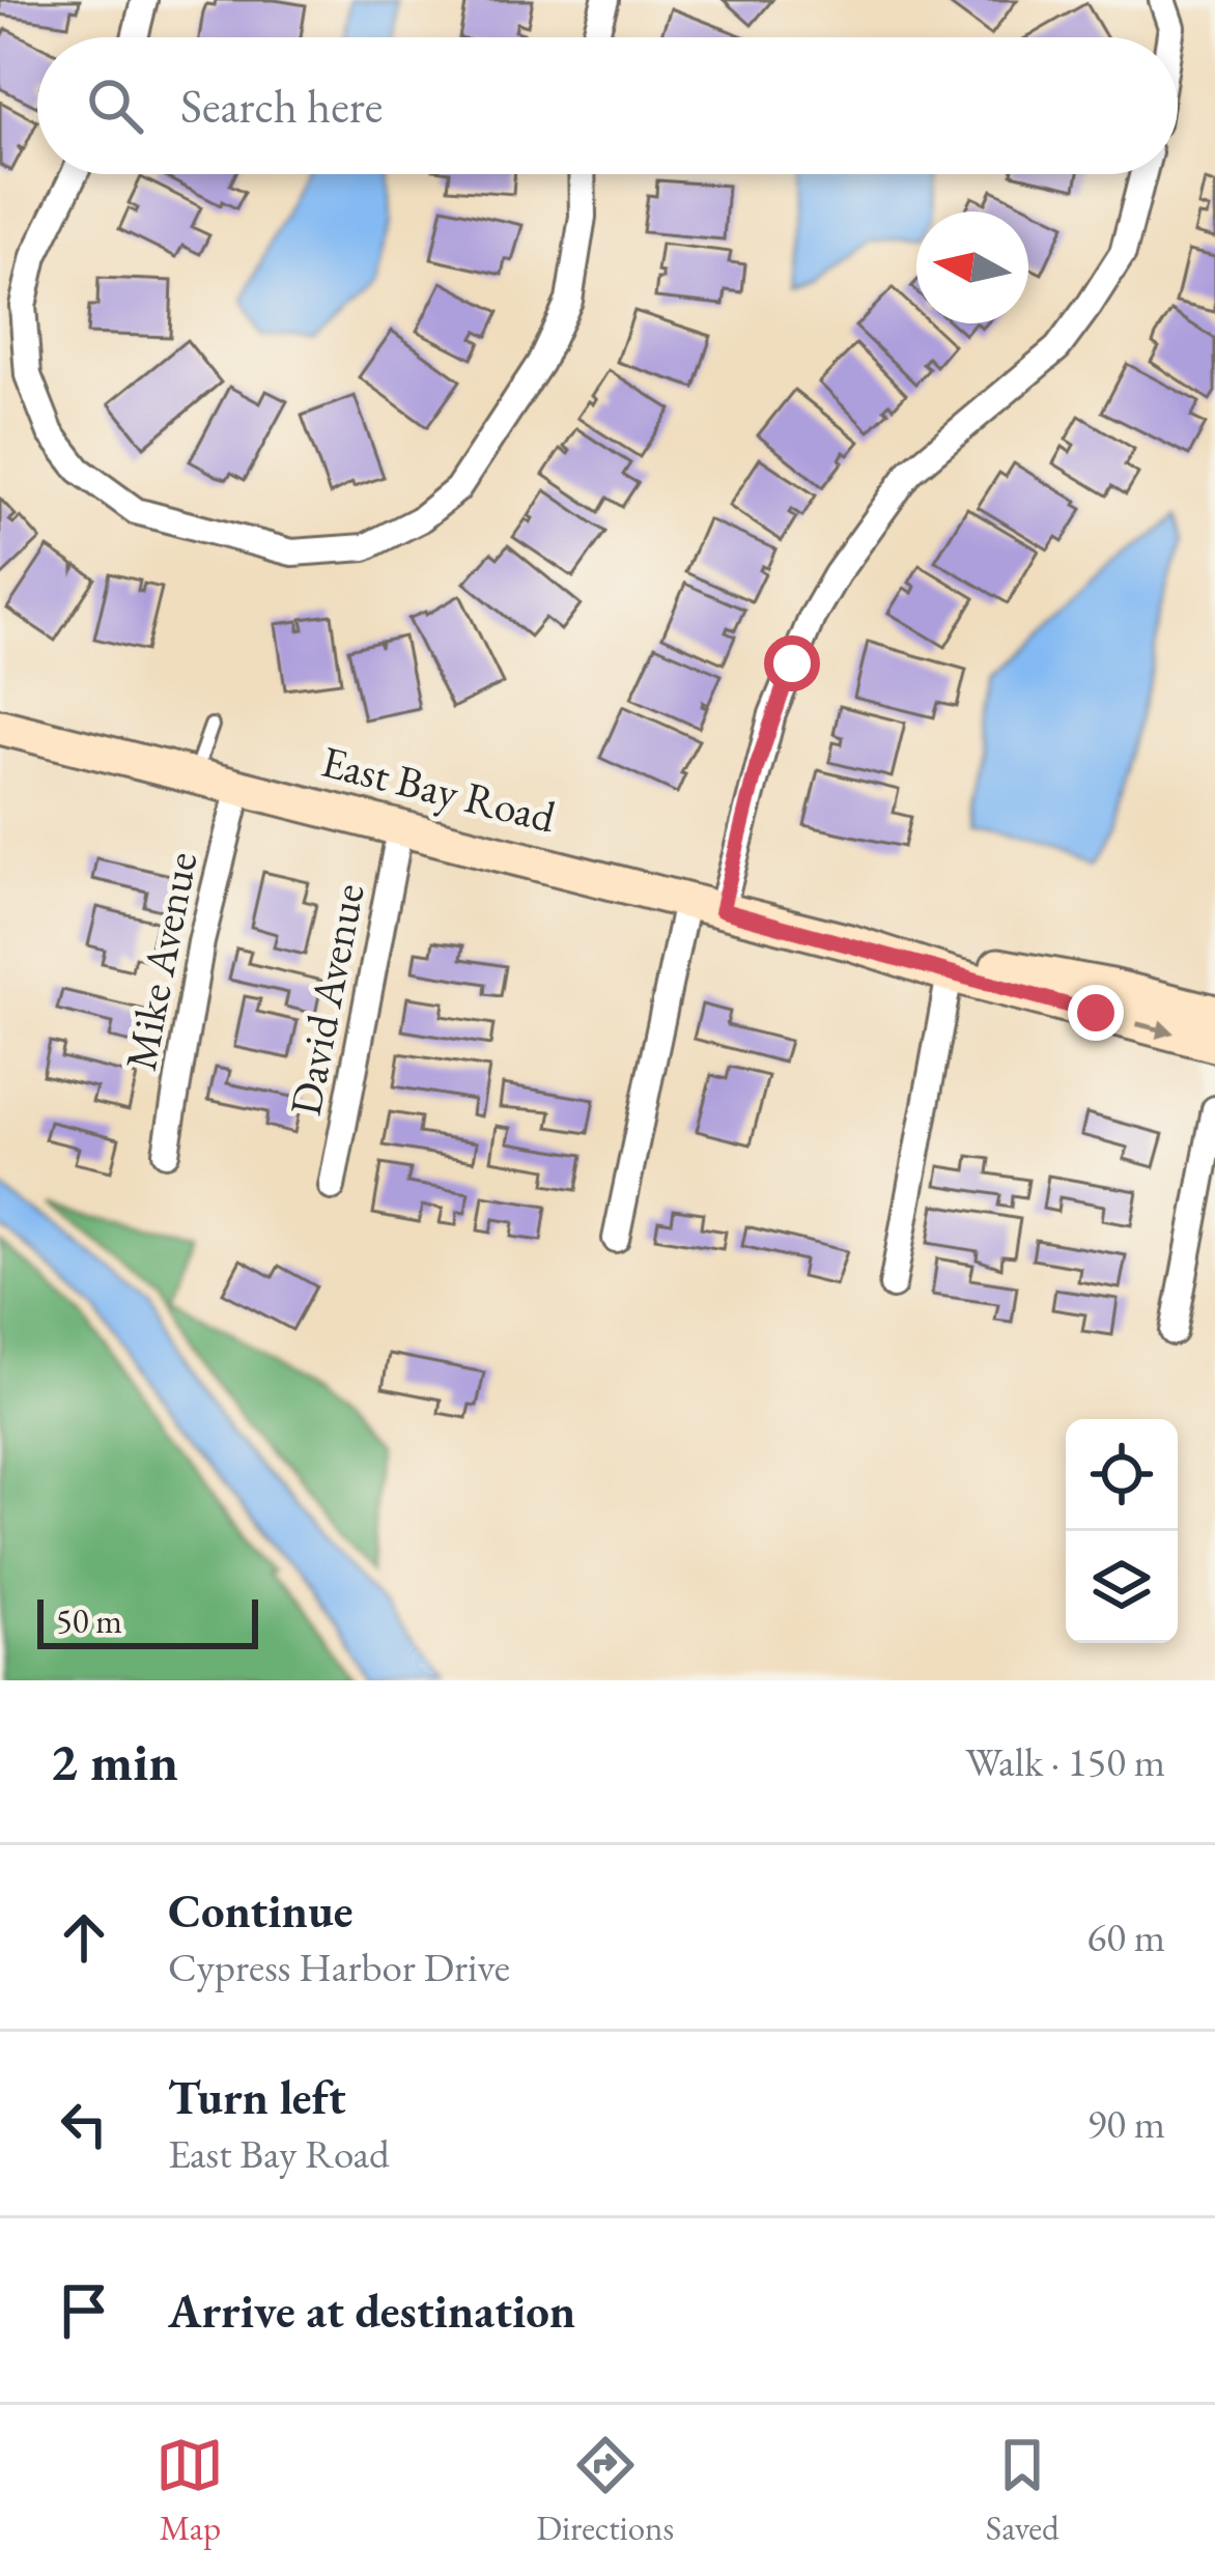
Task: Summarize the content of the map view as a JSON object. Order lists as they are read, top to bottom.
{
  "streets": {
    "street": ["East Bay Road", "Mike Avenue", "David Avenue"]
  },
  "crossings": [
    ["East Bay Road", "Mike Avenue"],
    ["East Bay Road", "David Avenue"]
  ],
  "scale_bar": "50 m",
  "north": "left",
  "page": {
    "search": "Search here",
    "scale": "50 m",
    "heading": ["2 min", "Walk · 150 m"],
    "list": [
      ["Continue", "Cypress Harbor Drive", "60 m"],
      ["Turn left", "East Bay Road", "90 m"],
      "Arrive at destination"
    ],
    "nav": ["Map", "Directions", "Saved"]
  }
}
